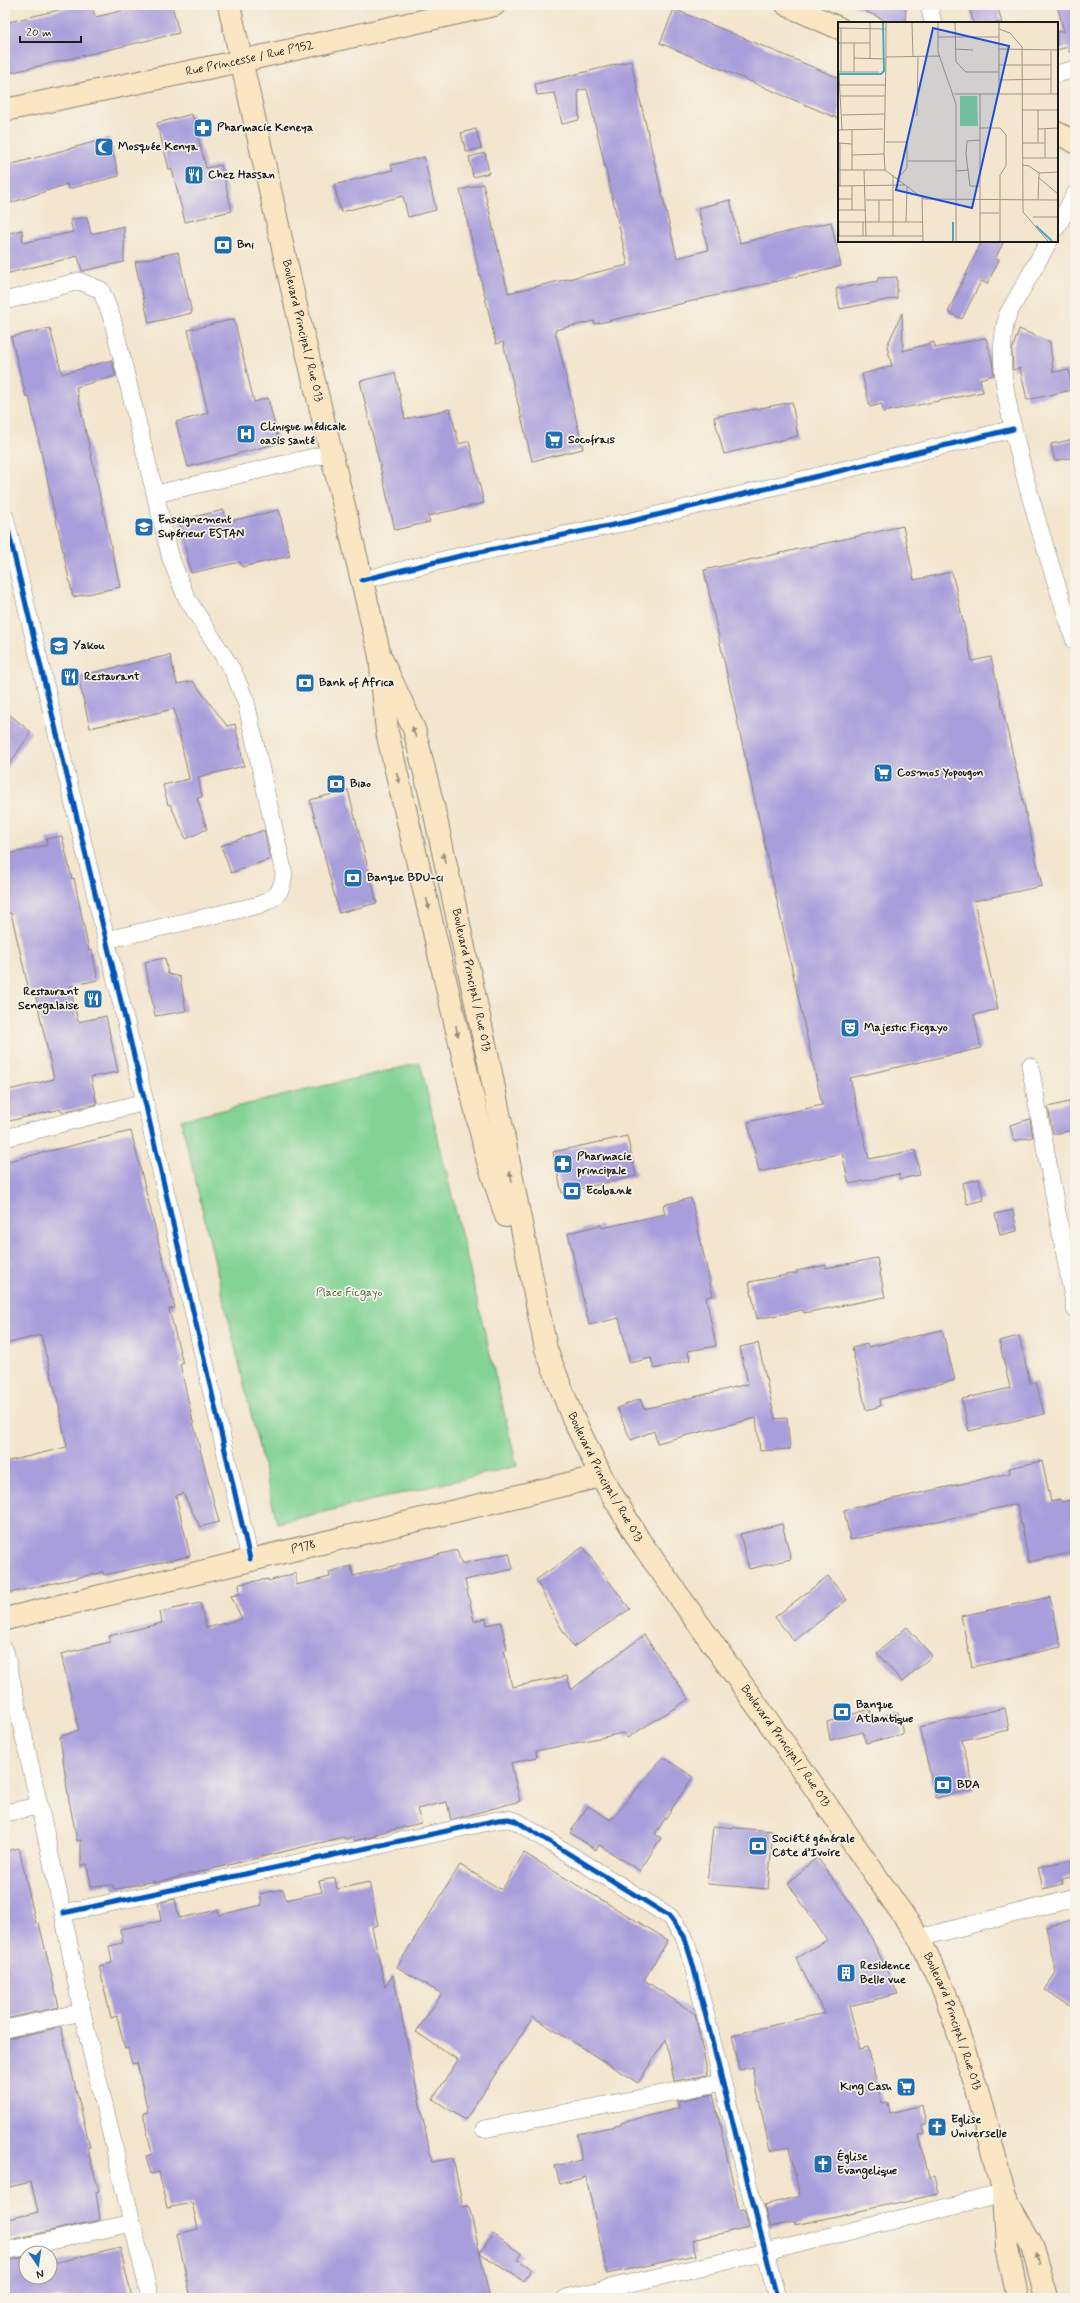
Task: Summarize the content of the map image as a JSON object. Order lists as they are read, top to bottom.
{
  "streets": {
    "main road": ["Rue Princesse / Rue P152", "Boulevard Principal / Rue O13", "P178"]
  },
  "crossings": [
    ["Rue Princesse / Rue P152", "Boulevard Principal / Rue O13"],
    ["Boulevard Principal / Rue O13", "P178"]
  ],
  "parks": ["Place Ficgayo"],
  "places": {
    "pharmacy": ["Pharmacie Keneya", "Pharmacie principale"],
    "mosque": ["Mosquée Kenya"],
    "restaurant": ["Chez Hassan", "Restaurant", "Restaurant Senegalaise"],
    "bank": [
      "Bni",
      "Bank of Africa",
      "Biao",
      "Banque BDU-ci",
      "Ecobank",
      "Banque Atlantique",
      "BDA",
      "Société générale Côte d’Ivoire"
    ],
    "hospital": ["Clinique médicale oasis santé"],
    "supermarket": ["Socofrais", "Cosmos Yopougon", "King Cash"],
    "school or university": ["Enseignement Supérieur ESTAN", "Yakou"],
    "theatre": ["Majestic Ficgayo"],
    "building": ["Residence Belle vue"],
    "church": ["Eglise Universelle", "Église Evangelique"]
  },
  "scale_bar": "20 m",
  "north": "bottom"
}
